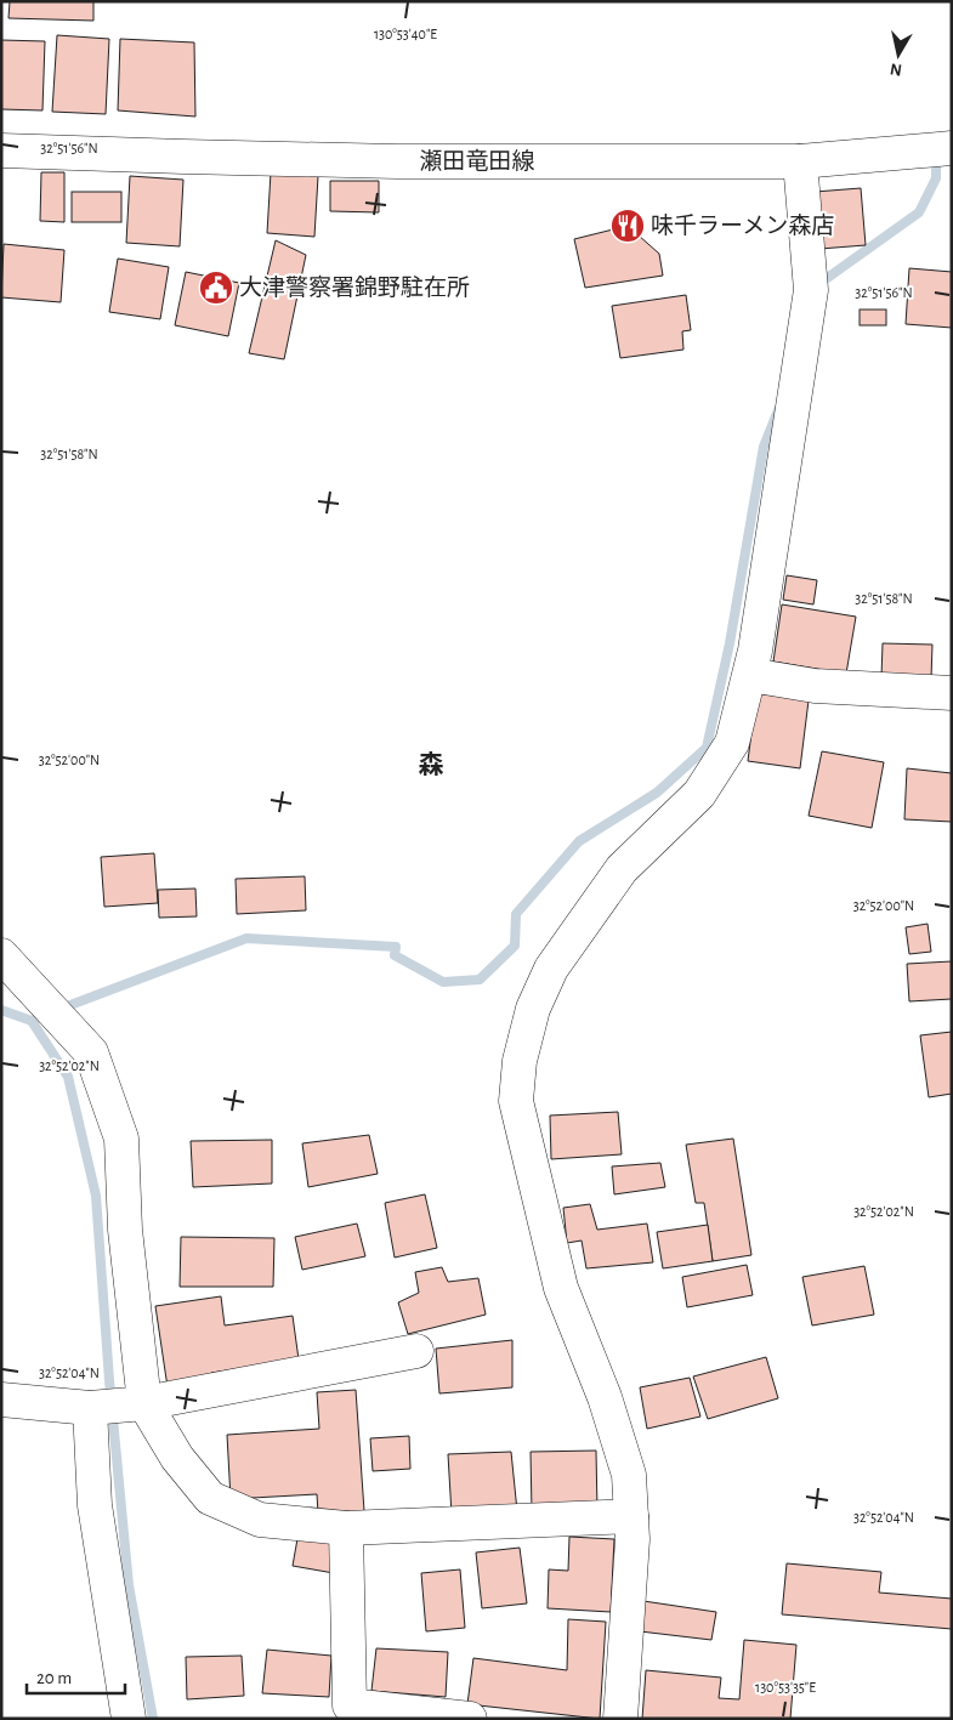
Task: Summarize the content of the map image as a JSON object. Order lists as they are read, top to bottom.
{
  "streets": {
    "street": ["瀬田竜田線"]
  },
  "districts": ["森"],
  "places": {
    "restaurant": ["味千ラーメン森店"],
    "public building": ["大津警察署錦野駐在所"]
  },
  "scale_bar": "20 m",
  "north": "bottom",
  "coordinates": [
    "130°53'40\"E",
    "32°51'56\"N",
    "32°51'58\"N",
    "32°52'00\"N",
    "32°52'02\"N",
    "32°52'04\"N",
    "130°53'35\"E"
  ]
}
